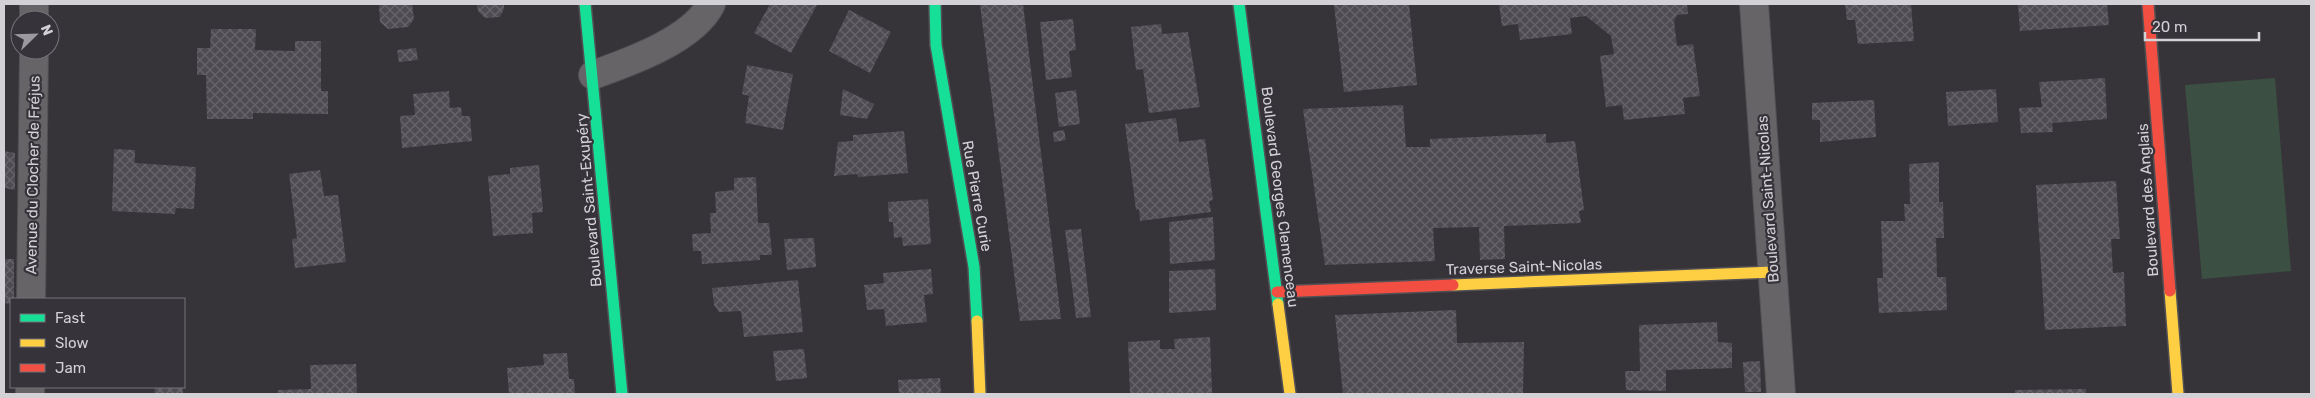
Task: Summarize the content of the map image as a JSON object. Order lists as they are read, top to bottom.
{
  "streets": {
    "street": [
      "Avenue du Clocher de Fréjus",
      "Rue Pierre Curie",
      "Boulevard Georges Clemenceau",
      "Boulevard Saint-Nicolas",
      "Boulevard Saint-Exupéry",
      "Boulevard des Anglais",
      "Traverse Saint-Nicolas"
    ]
  },
  "crossings": [
    ["Boulevard Georges Clemenceau", "Traverse Saint-Nicolas"],
    ["Boulevard Saint-Nicolas", "Traverse Saint-Nicolas"]
  ],
  "legend": ["Fast", "Slow", "Jam"],
  "scale_bar": "20 m",
  "north": "top right"
}
